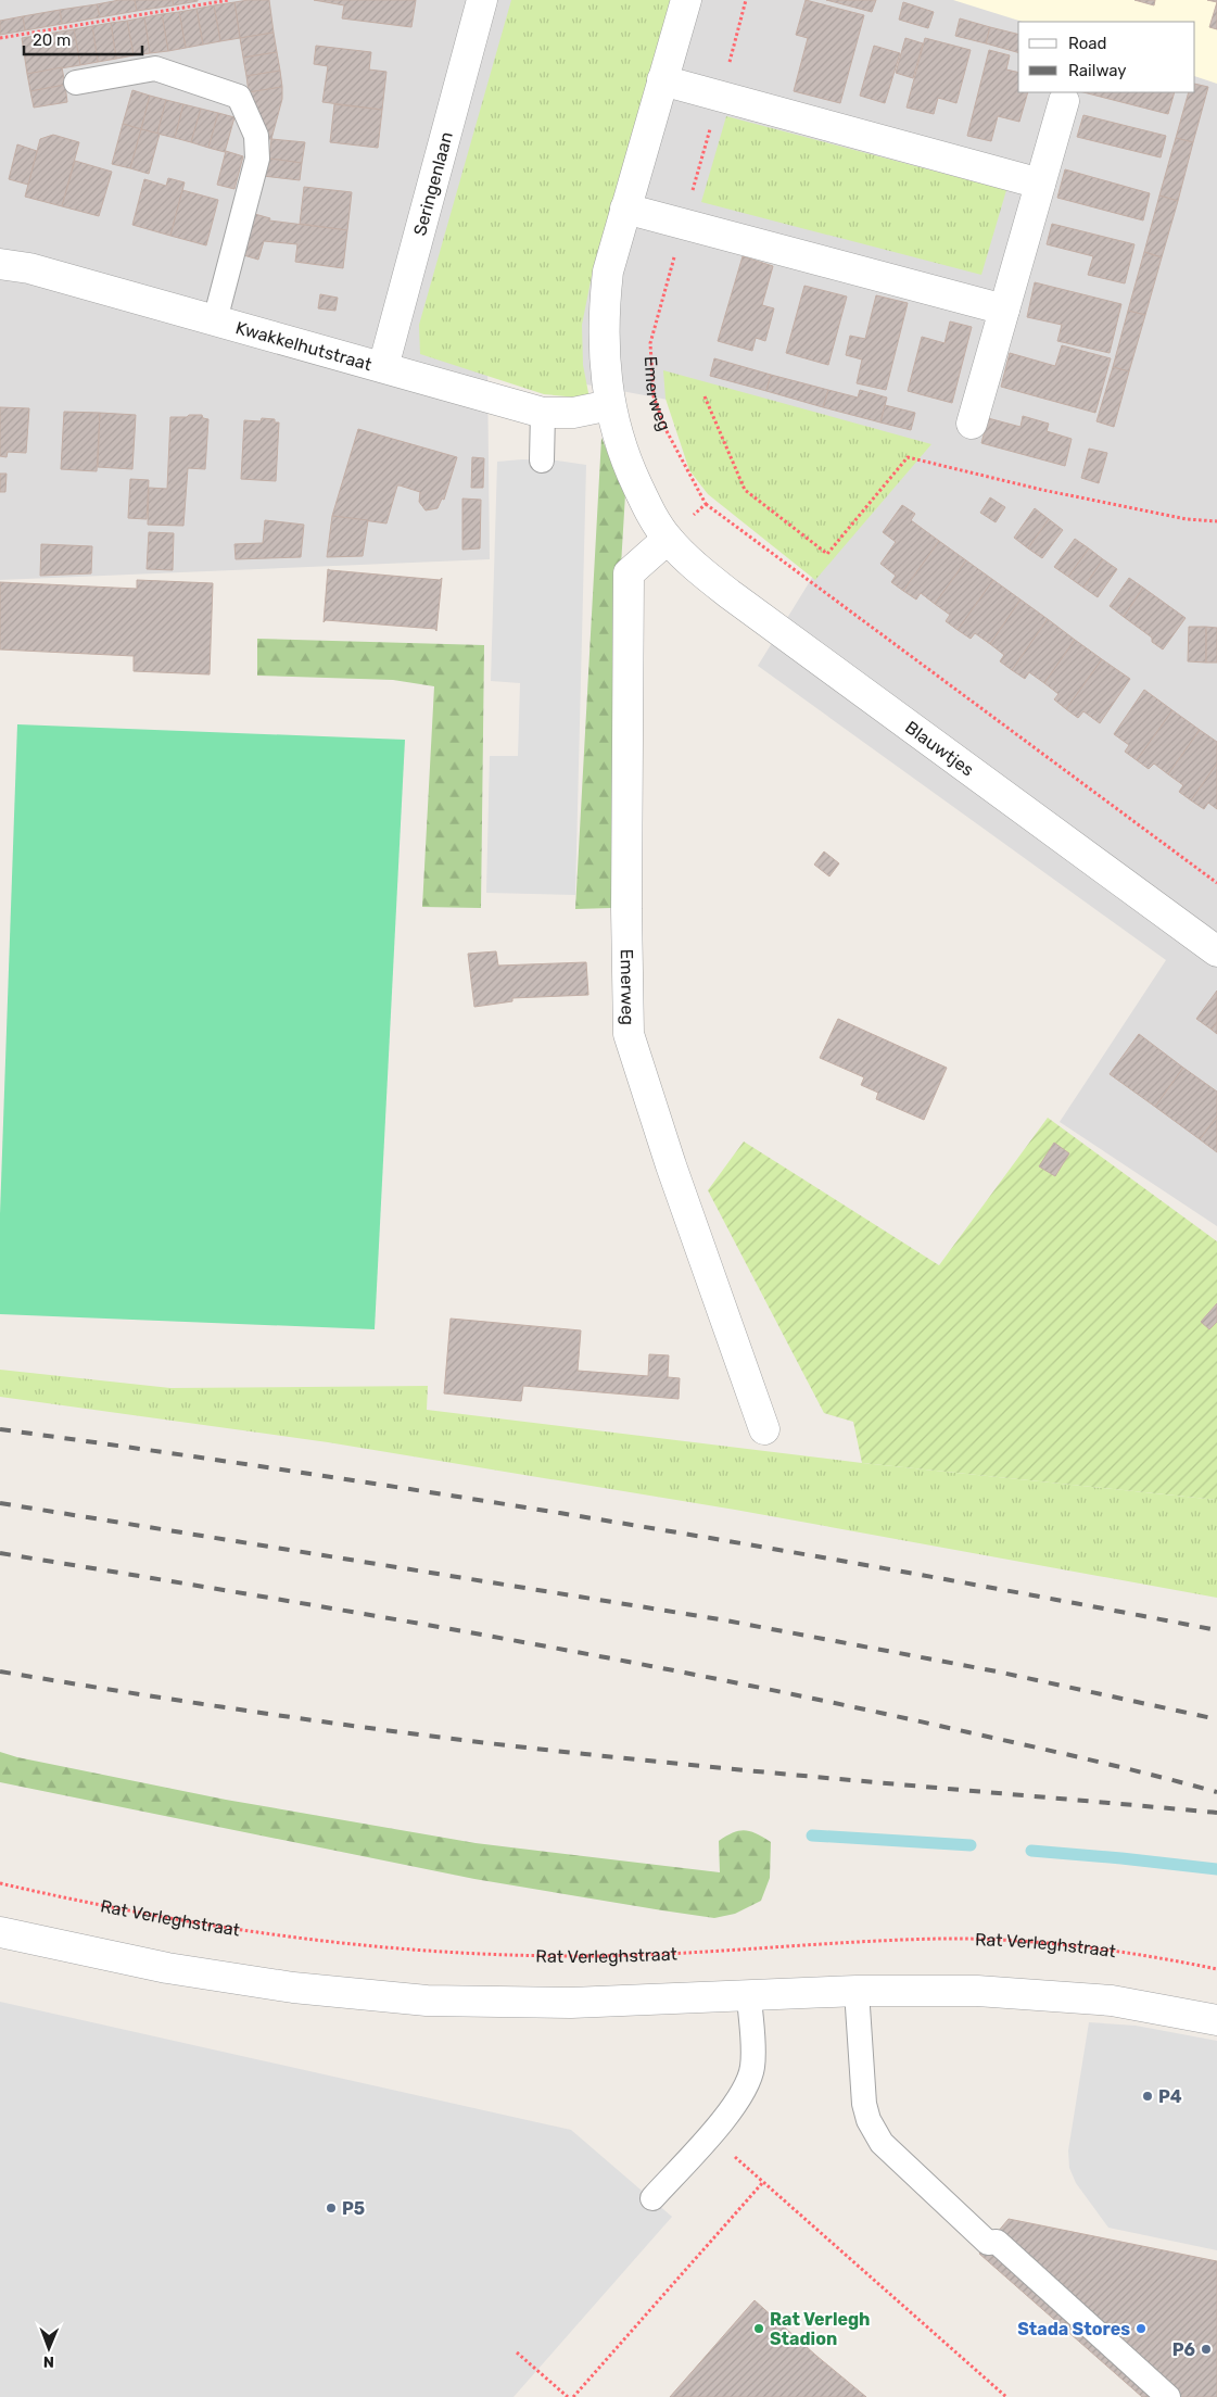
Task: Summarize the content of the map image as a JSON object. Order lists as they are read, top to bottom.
{
  "streets": {
    "street": [
      "Seringenlaan",
      "Kwakkelhutstraat",
      "Emerweg",
      "Blauwtjes"
    ],
    "path": ["Rat Verleghstraat"]
  },
  "crossings": [
    ["Seringenlaan", "Kwakkelhutstraat"],
    ["Emerweg", "Blauwtjes"]
  ],
  "places": [
    "P4",
    "P5",
    "Rat Verlegh Stadion",
    "Stada Stores",
    "P6"
  ],
  "legend": ["Road", "Railway"],
  "scale_bar": "20 m",
  "north": "bottom"
}
